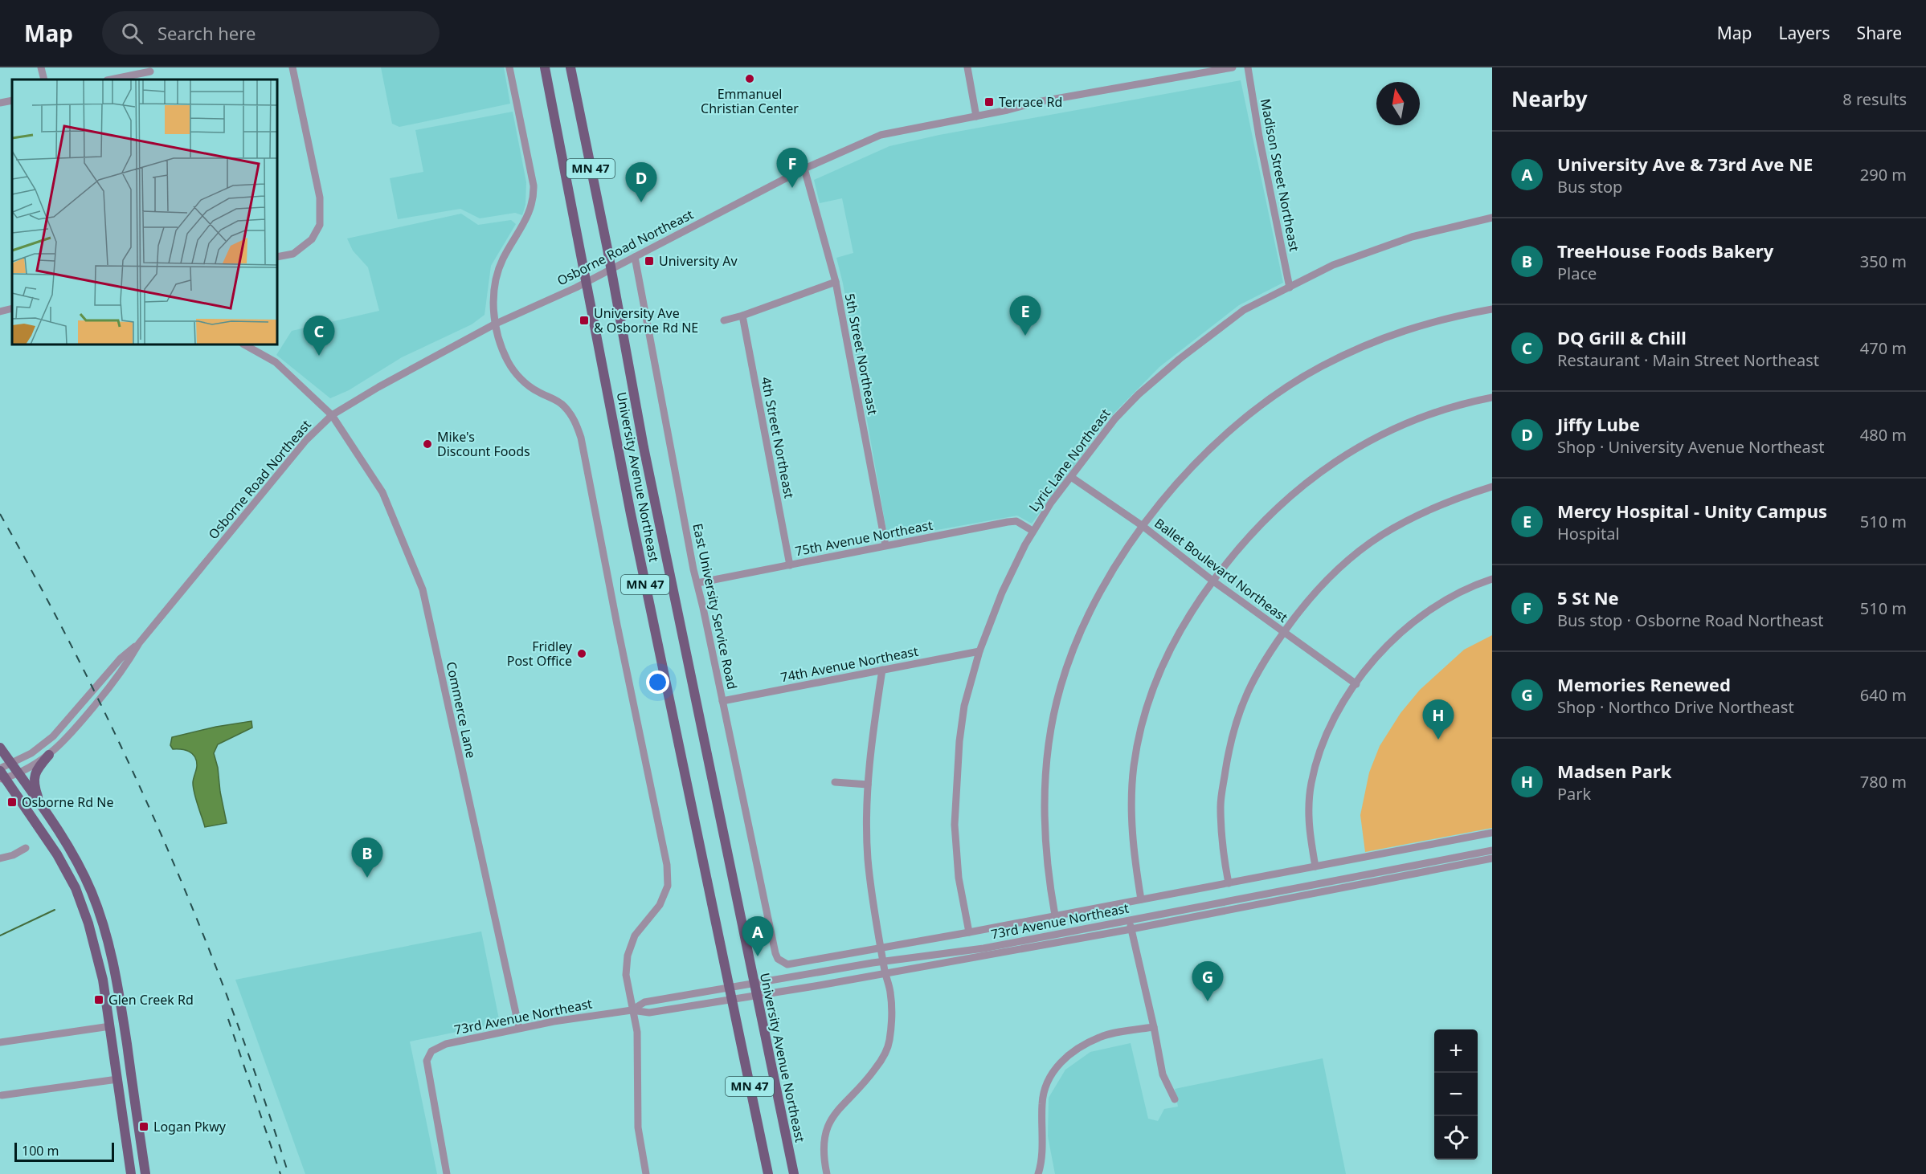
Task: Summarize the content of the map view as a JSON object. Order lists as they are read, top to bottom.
{
  "streets": {
    "main road": ["MN 47", "University Avenue Northeast"],
    "street": [
      "Madison Street Northeast",
      "Osborne Road Northeast",
      "5th Street Northeast",
      "4th Street Northeast",
      "Lyric Lane Northeast",
      "75th Avenue Northeast",
      "Ballet Boulevard Northeast",
      "East University Service Road",
      "74th Avenue Northeast",
      "Commerce Lane",
      "73rd Avenue Northeast"
    ]
  },
  "crossings": [
    ["Madison Street Northeast", "Lyric Lane Northeast"],
    ["Osborne Road Northeast", "5th Street Northeast"],
    ["Osborne Road Northeast", "University Avenue Northeast"],
    ["Osborne Road Northeast", "East University Service Road"],
    ["Osborne Road Northeast", "Commerce Lane"],
    ["5th Street Northeast", "75th Avenue Northeast"],
    ["4th Street Northeast", "75th Avenue Northeast"],
    ["Lyric Lane Northeast", "75th Avenue Northeast"],
    ["Lyric Lane Northeast", "Ballet Boulevard Northeast"],
    ["Lyric Lane Northeast", "74th Avenue Northeast"],
    ["Lyric Lane Northeast", "73rd Avenue Northeast"],
    ["University Avenue Northeast", "73rd Avenue Northeast"],
    ["75th Avenue Northeast", "East University Service Road"],
    ["East University Service Road", "74th Avenue Northeast"],
    ["East University Service Road", "73rd Avenue Northeast"],
    ["Commerce Lane", "73rd Avenue Northeast"]
  ],
  "places": {
    "other": ["Emmanuel Christian Center", "Mike's Discount Foods", "Fridley Post Office"],
    "transit": [
      "Terrace Rd",
      "University Av",
      "University Ave & Osborne Rd NE",
      "Osborne Rd Ne",
      "Glen Creek Rd",
      "Logan Pkwy"
    ]
  },
  "scale_bar": "100 m",
  "north": "top",
  "page": {
    "header": "Map",
    "search": "Search here",
    "nav": ["Map", "Layers", "Share"],
    "heading": ["Nearby", "8 results"],
    "list": [
      {
        "mark": "A",
        "name": "University Ave & 73rd Ave NE",
        "note": "Bus stop",
        "value": "290 m"
      },
      {
        "mark": "B",
        "name": "TreeHouse Foods Bakery",
        "note": "Place",
        "value": "350 m"
      },
      {
        "mark": "C",
        "name": "DQ Grill & Chill",
        "note": "Restaurant · Main Street Northeast",
        "value": "470 m"
      },
      {
        "mark": "D",
        "name": "Jiffy Lube",
        "note": "Shop · University Avenue Northeast",
        "value": "480 m"
      },
      {
        "mark": "E",
        "name": "Mercy Hospital - Unity Campus",
        "note": "Hospital",
        "value": "510 m"
      },
      {
        "mark": "F",
        "name": "5 St Ne",
        "note": "Bus stop · Osborne Road Northeast",
        "value": "510 m"
      },
      {
        "mark": "G",
        "name": "Memories Renewed",
        "note": "Shop · Northco Drive Northeast",
        "value": "640 m"
      },
      {
        "mark": "H",
        "name": "Madsen Park",
        "note": "Park",
        "value": "780 m"
      }
    ],
    "pins": [
      "F",
      "D",
      "E",
      "C",
      "H",
      "B",
      "A",
      "G"
    ],
    "map_buttons": ["+", "−"],
    "scale": "100 m"
  }
}
